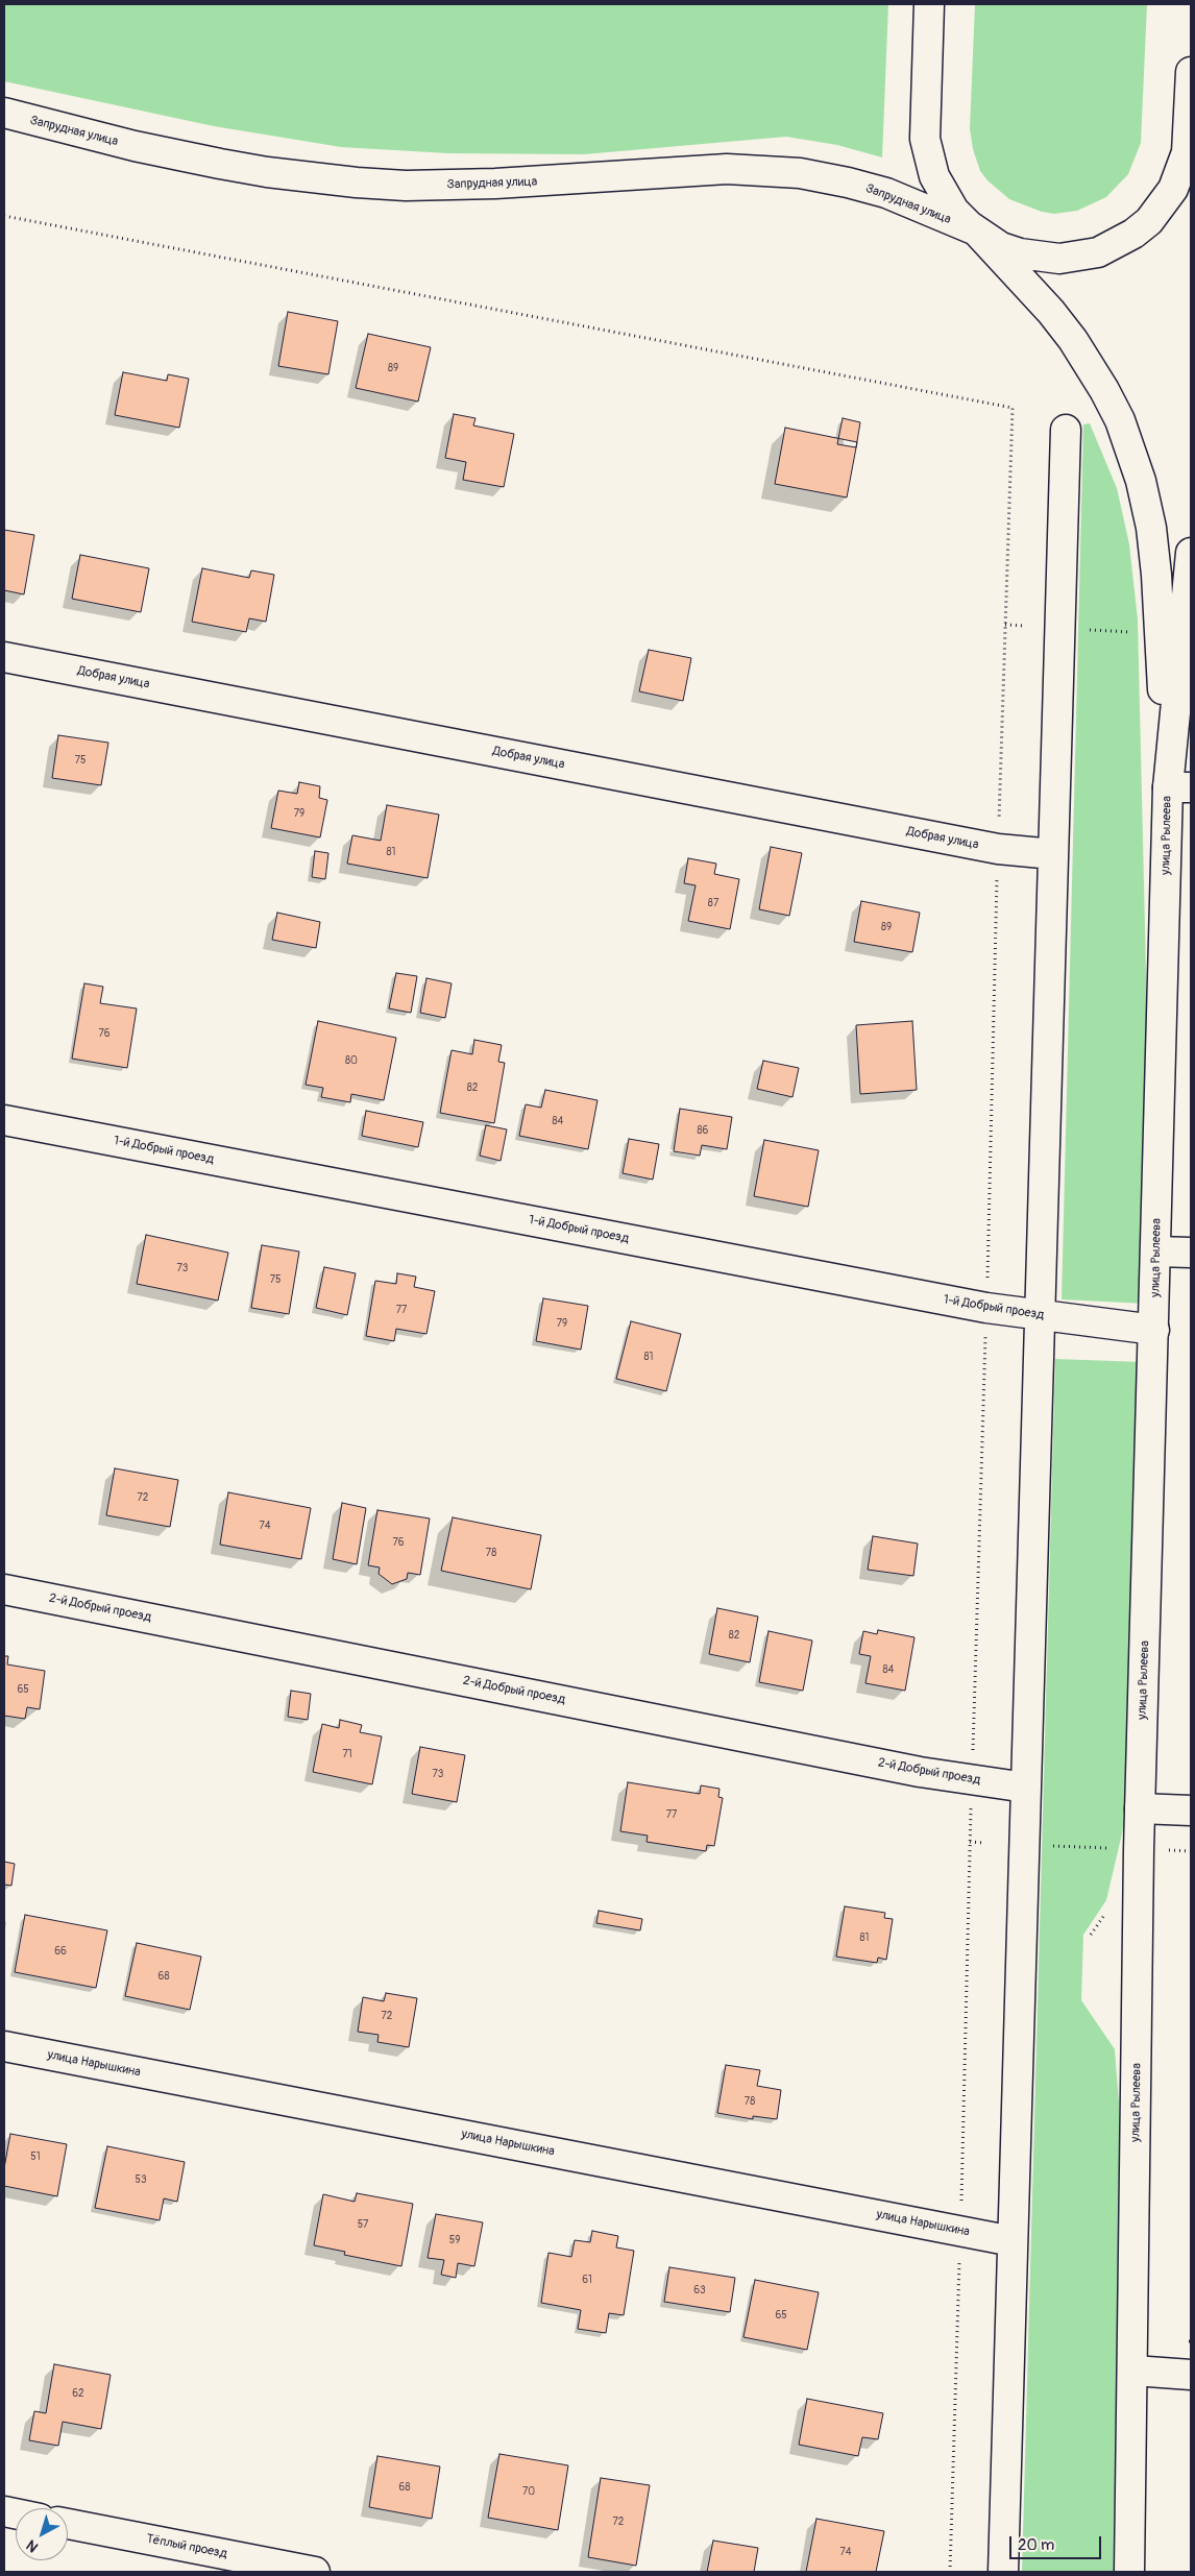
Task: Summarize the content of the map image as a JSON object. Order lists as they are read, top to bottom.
{
  "streets": {
    "street": [
      "Запрудная улица",
      "Добрая улица",
      "улица Рылеева",
      "1-й Добрый проезд",
      "2-й Добрый проезд",
      "улица Нарышкина",
      "Тёплый проезд"
    ]
  },
  "crossings": [
    ["Запрудная улица", "улица Рылеева"],
    ["улица Рылеева", "1-й Добрый проезд"]
  ],
  "house_numbers": [
    "89",
    "75",
    "79",
    "81",
    "87",
    "89",
    "76",
    "80",
    "82",
    "84",
    "86",
    "73",
    "75",
    "77",
    "79",
    "81",
    "72",
    "74",
    "76",
    "78",
    "82",
    "84",
    "65",
    "71",
    "73",
    "77",
    "81",
    "66",
    "68",
    "72",
    "78",
    "51",
    "53",
    "57",
    "59",
    "61",
    "63",
    "65",
    "62",
    "68",
    "70",
    "72",
    "74"
  ],
  "scale_bar": "20 m",
  "north": "bottom left"
}
